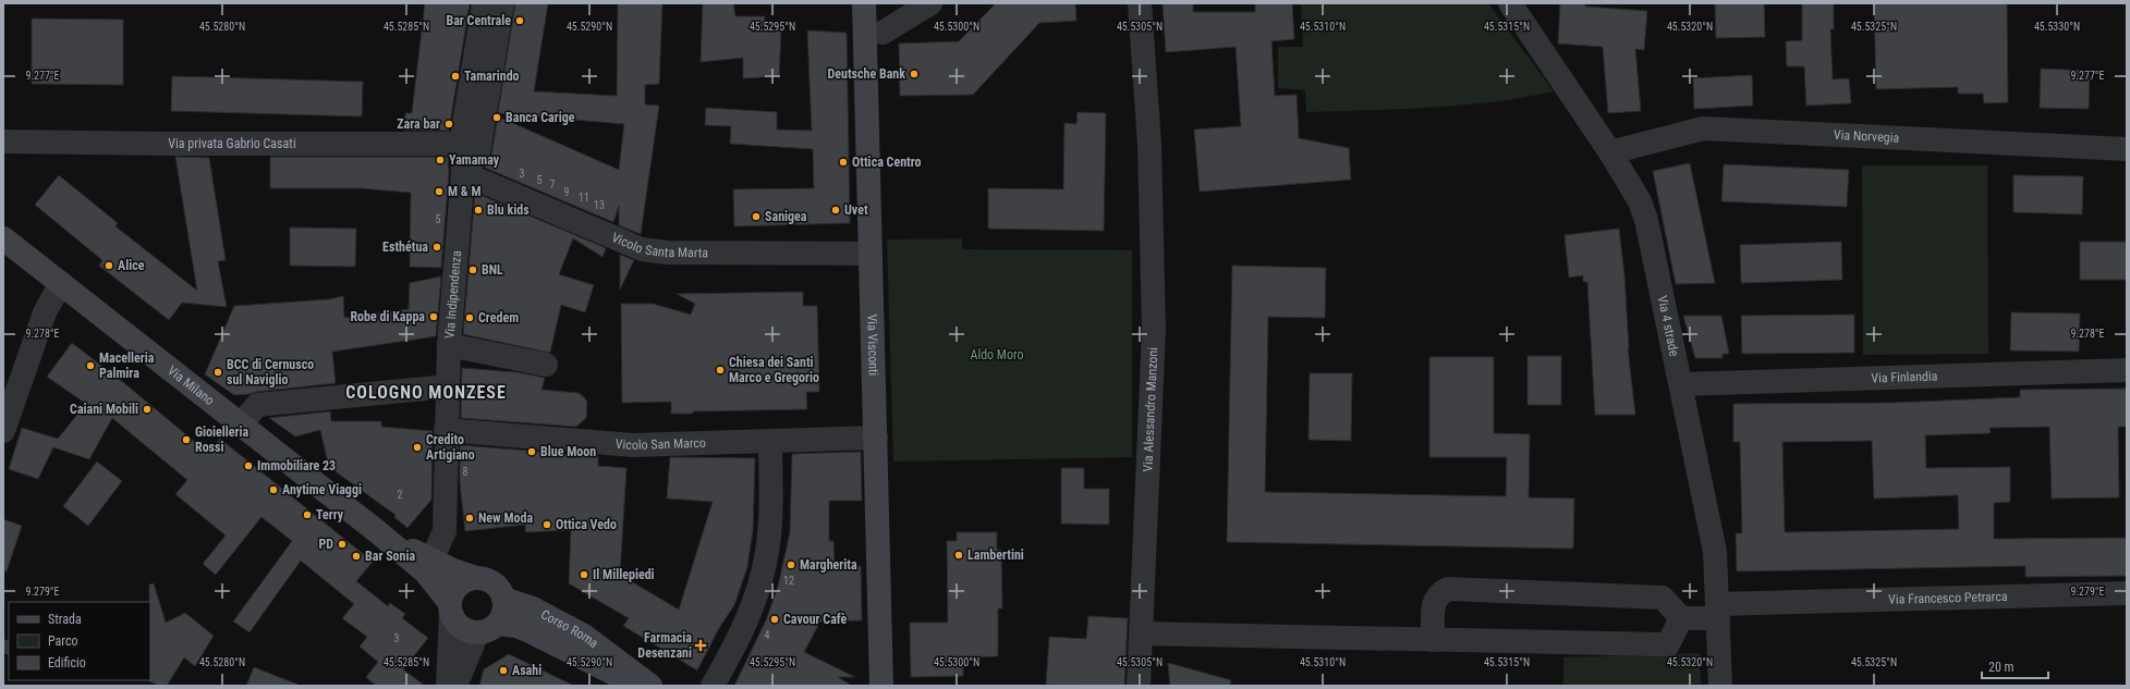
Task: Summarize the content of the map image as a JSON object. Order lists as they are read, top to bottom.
{
  "streets": {
    "main road": ["Via Visconti", "Via Milano", "Corso Roma"],
    "street": [
      "Via Norvegia",
      "Via privata Gabrio Casati",
      "Vicolo Santa Marta",
      "Via Indipendenza",
      "Via 4 strade",
      "Via Finlandia",
      "Via Alessandro Manzoni",
      "Vicolo San Marco",
      "Via Francesco Petrarca"
    ]
  },
  "crossings": [
    ["Via Norvegia", "Via 4 strade"],
    ["Via privata Gabrio Casati", "Via Indipendenza"],
    ["Vicolo Santa Marta", "Via Indipendenza"],
    ["Vicolo Santa Marta", "Via Visconti"],
    ["Via 4 strade", "Via Finlandia"],
    ["Via 4 strade", "Via Francesco Petrarca"],
    ["Via Visconti", "Vicolo San Marco"],
    ["Via Milano", "Corso Roma"]
  ],
  "districts": ["COLOGNO MONZESE"],
  "parks": ["Aldo Moro"],
  "places": {
    "other": [
      "Bar Centrale",
      "Deutsche Bank",
      "Tamarindo",
      "Banca Carige",
      "Zara bar",
      "Yamamay",
      "Ottica Centro",
      "M & M",
      "Blu kids",
      "Uvet",
      "Sanigea",
      "Esthétua",
      "Alice",
      "BNL",
      "Robe di Kappa",
      "Credem",
      "Macelleria Palmira",
      "Chiesa dei Santi Marco e Gregorio",
      "BCC di Cernusco sul Naviglio",
      "Caiani Mobili",
      "Gioielleria Rossi",
      "Credito Artigiano",
      "Blue Moon",
      "Immobiliare 23",
      "Anytime Viaggi",
      "Terry",
      "New Moda",
      "Ottica Vedo",
      "PD",
      "Lambertini",
      "Bar Sonia",
      "Margherita",
      "Il Millepiedi",
      "Cavour Cafè",
      "Asahi"
    ],
    "health": ["Farmacia Desenzani"]
  },
  "house_numbers": [
    "3",
    "5",
    "7",
    "9",
    "11",
    "13",
    "5",
    "8",
    "2",
    "12",
    "4",
    "3"
  ],
  "legend": ["Strada", "Parco", "Edificio"],
  "scale_bar": "20 m",
  "coordinates": [
    "45.5280°N",
    "45.5285°N",
    "45.5290°N",
    "45.5295°N",
    "45.5300°N",
    "45.5305°N",
    "45.5310°N",
    "45.5315°N",
    "45.5320°N",
    "45.5325°N",
    "45.5330°N",
    "9.277°E",
    "9.278°E",
    "9.279°E"
  ]
}
